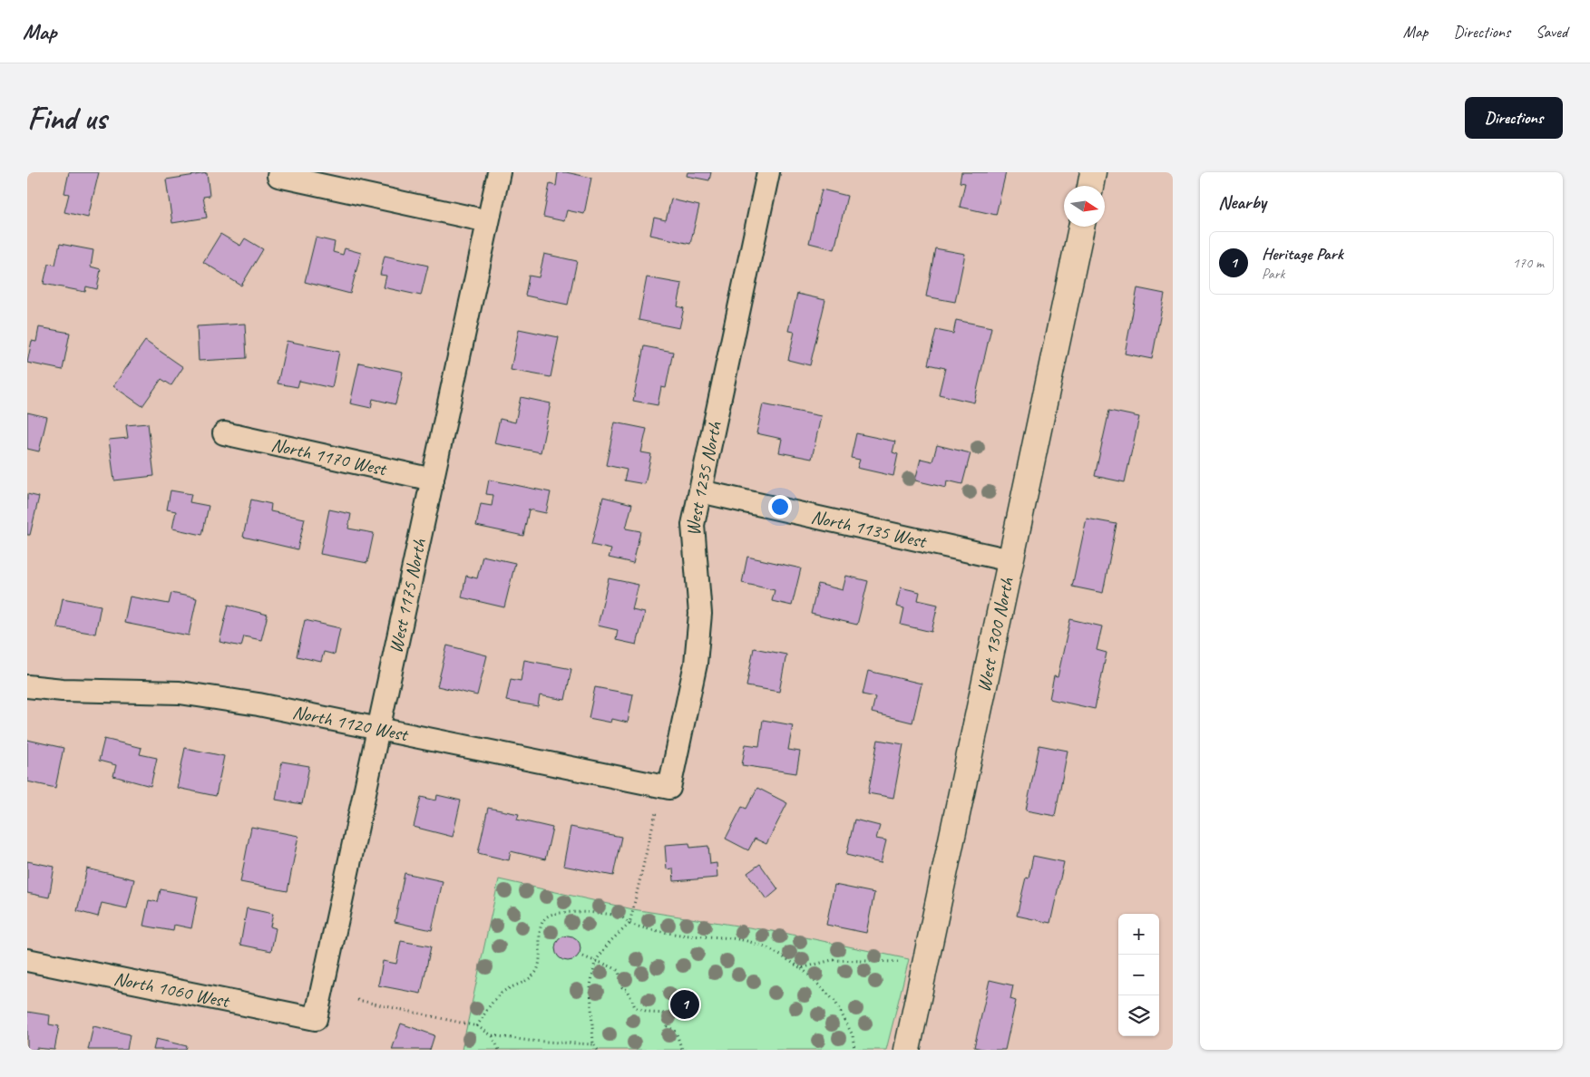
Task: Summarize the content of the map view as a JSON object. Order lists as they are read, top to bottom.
{
  "streets": {
    "street": [
      "North 1170 West",
      "West 1235 North",
      "North 1135 West",
      "West 1175 North",
      "West 1300 North",
      "North 1120 West",
      "North 1060 West"
    ]
  },
  "crossings": [
    ["North 1170 West", "West 1175 North"],
    ["West 1235 North", "North 1135 West"],
    ["West 1235 North", "North 1120 West"],
    ["North 1135 West", "West 1300 North"],
    ["West 1175 North", "North 1120 West"],
    ["West 1175 North", "North 1060 West"]
  ],
  "north": "right",
  "page": {
    "header": "Map",
    "nav": ["Map", "Directions", "Saved"],
    "buttons": "Directions",
    "title": "Find us",
    "heading": "Nearby",
    "list": [
      {
        "mark": "1",
        "name": "Heritage Park",
        "note": "Park",
        "value": "170 m"
      }
    ],
    "map_buttons": ["+", "−"],
    "pins": "1"
  }
}
